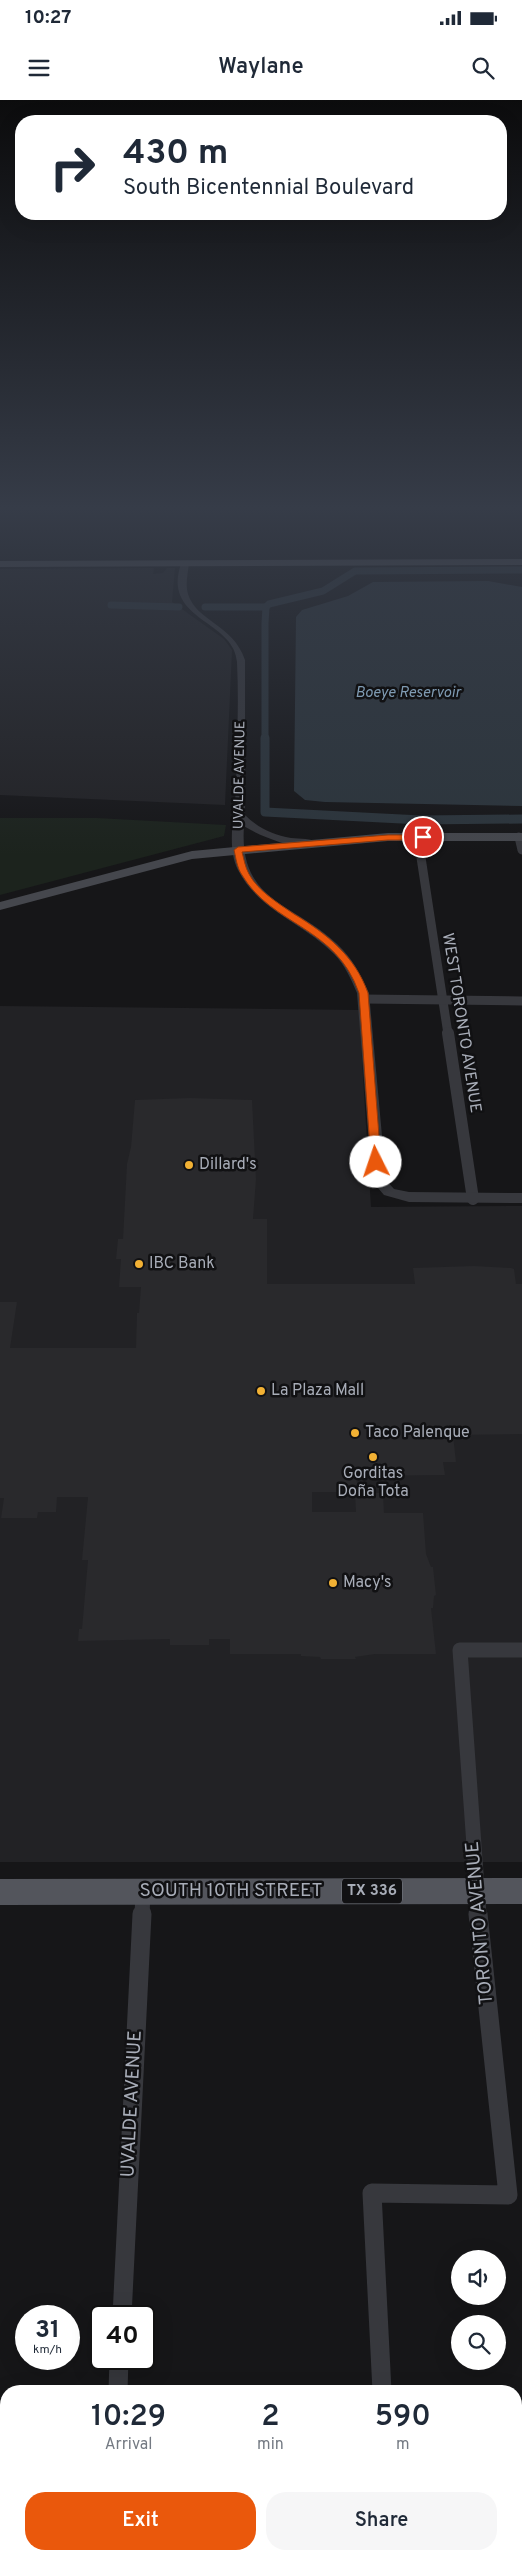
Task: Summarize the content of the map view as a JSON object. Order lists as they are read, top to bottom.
{
  "streets": {
    "main road": ["SOUTH 10TH STREET", "TX 336"],
    "street": ["UVALDE AVENUE", "WEST TORONTO AVENUE", "TORONTO AVENUE"]
  },
  "crossings": [
    ["UVALDE AVENUE", "WEST TORONTO AVENUE"],
    ["UVALDE AVENUE", "SOUTH 10TH STREET"],
    ["SOUTH 10TH STREET", "TORONTO AVENUE"]
  ],
  "water": ["Boeye Reservoir"],
  "places": [
    "Dillard's",
    "IBC Bank",
    "La Plaza Mall",
    "Taco Palenque",
    "Gorditas Doña Tota",
    "Macy's"
  ],
  "page": {
    "status": "10:27",
    "header": "Waylane",
    "turn": ["430 m", "South Bicentennial Boulevard"],
    "speed": "31 km/h",
    "limit": "40",
    "eta": [
      "10:29",
      "Arrival",
      "2",
      "min",
      "590",
      "m"
    ],
    "buttons": ["Exit", "Share"]
  }
}
